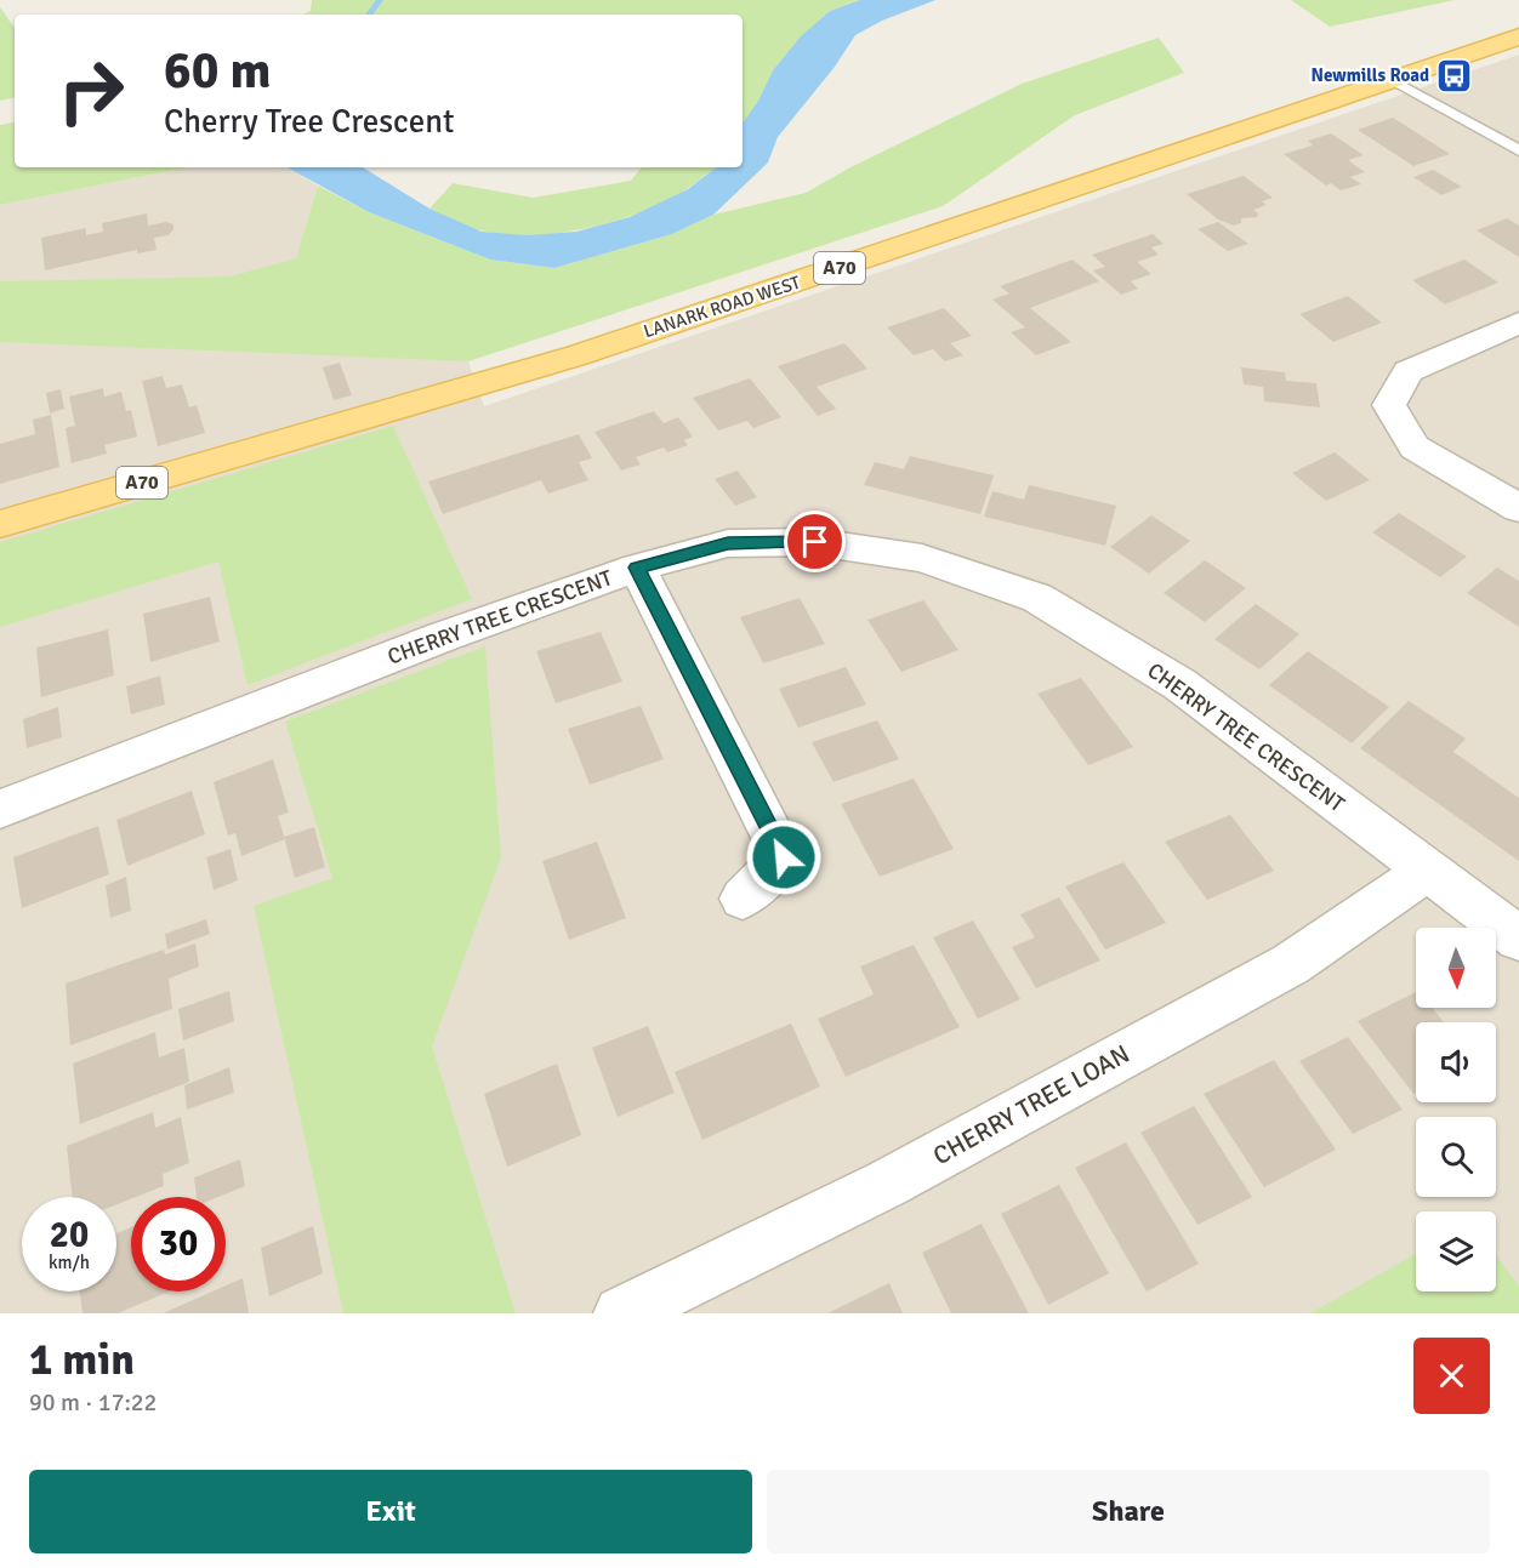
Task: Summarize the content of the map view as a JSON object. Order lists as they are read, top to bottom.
{
  "streets": {
    "main road": ["A70", "LANARK ROAD WEST"],
    "street": ["CHERRY TREE CRESCENT", "CHERRY TREE LOAN"]
  },
  "crossings": [
    ["CHERRY TREE CRESCENT", "CHERRY TREE LOAN"]
  ],
  "places": {
    "bus stop": ["Newmills Road"]
  },
  "north": "bottom",
  "page": {
    "turn": ["60 m", "Cherry Tree Crescent"],
    "speed": "20 km/h",
    "limit": "30",
    "heading": ["1 min", "90 m · 17:22"],
    "buttons": ["Exit", "Share"]
  }
}
